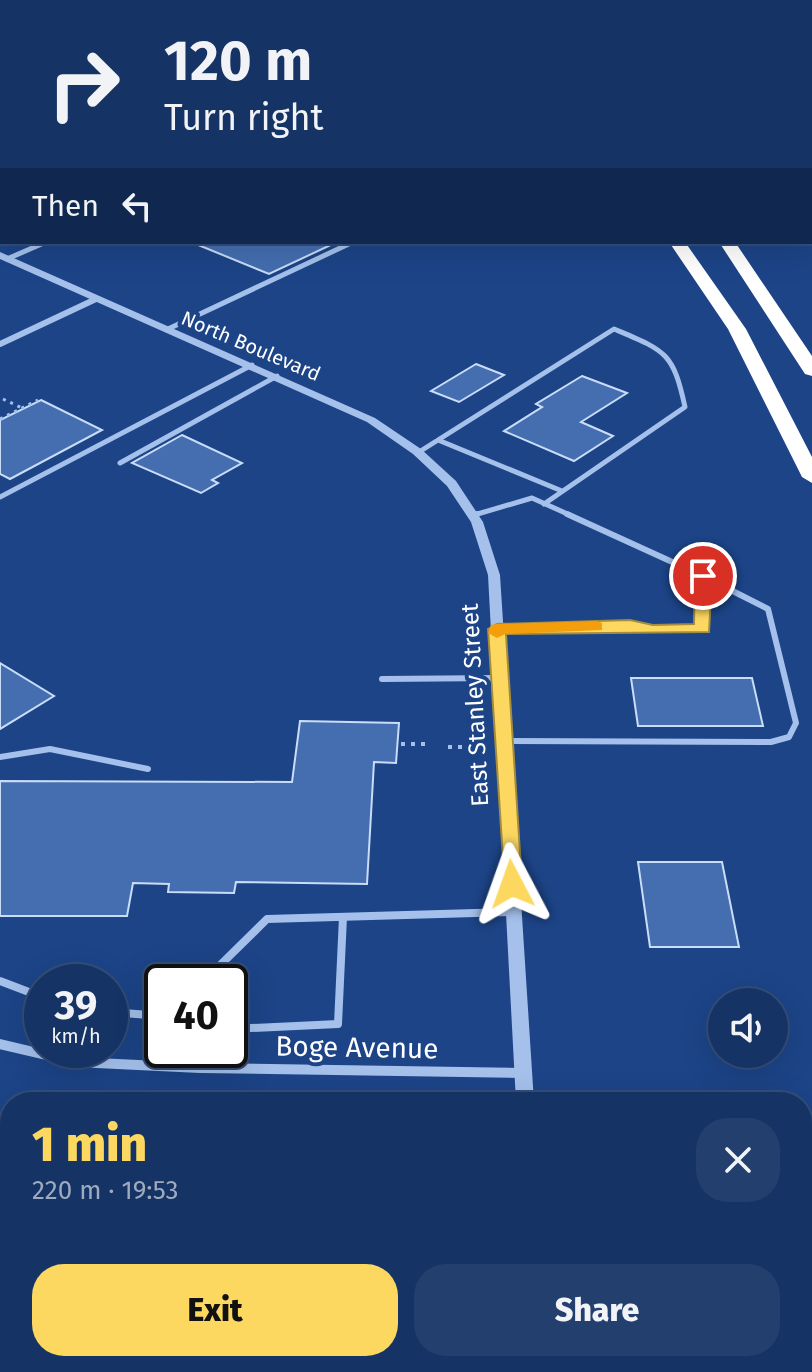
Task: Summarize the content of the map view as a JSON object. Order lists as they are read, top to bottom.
{
  "streets": {
    "street": ["North Boulevard", "East Stanley Street", "Boge Avenue"]
  },
  "crossings": [
    ["North Boulevard", "East Stanley Street"],
    ["East Stanley Street", "Boge Avenue"]
  ],
  "page": {
    "turn": ["120 m", "Turn right"],
    "then": "Then",
    "speed": "39 km/h",
    "limit": "40",
    "heading": ["1 min", "220 m · 19:53"],
    "buttons": ["Exit", "Share"]
  }
}
